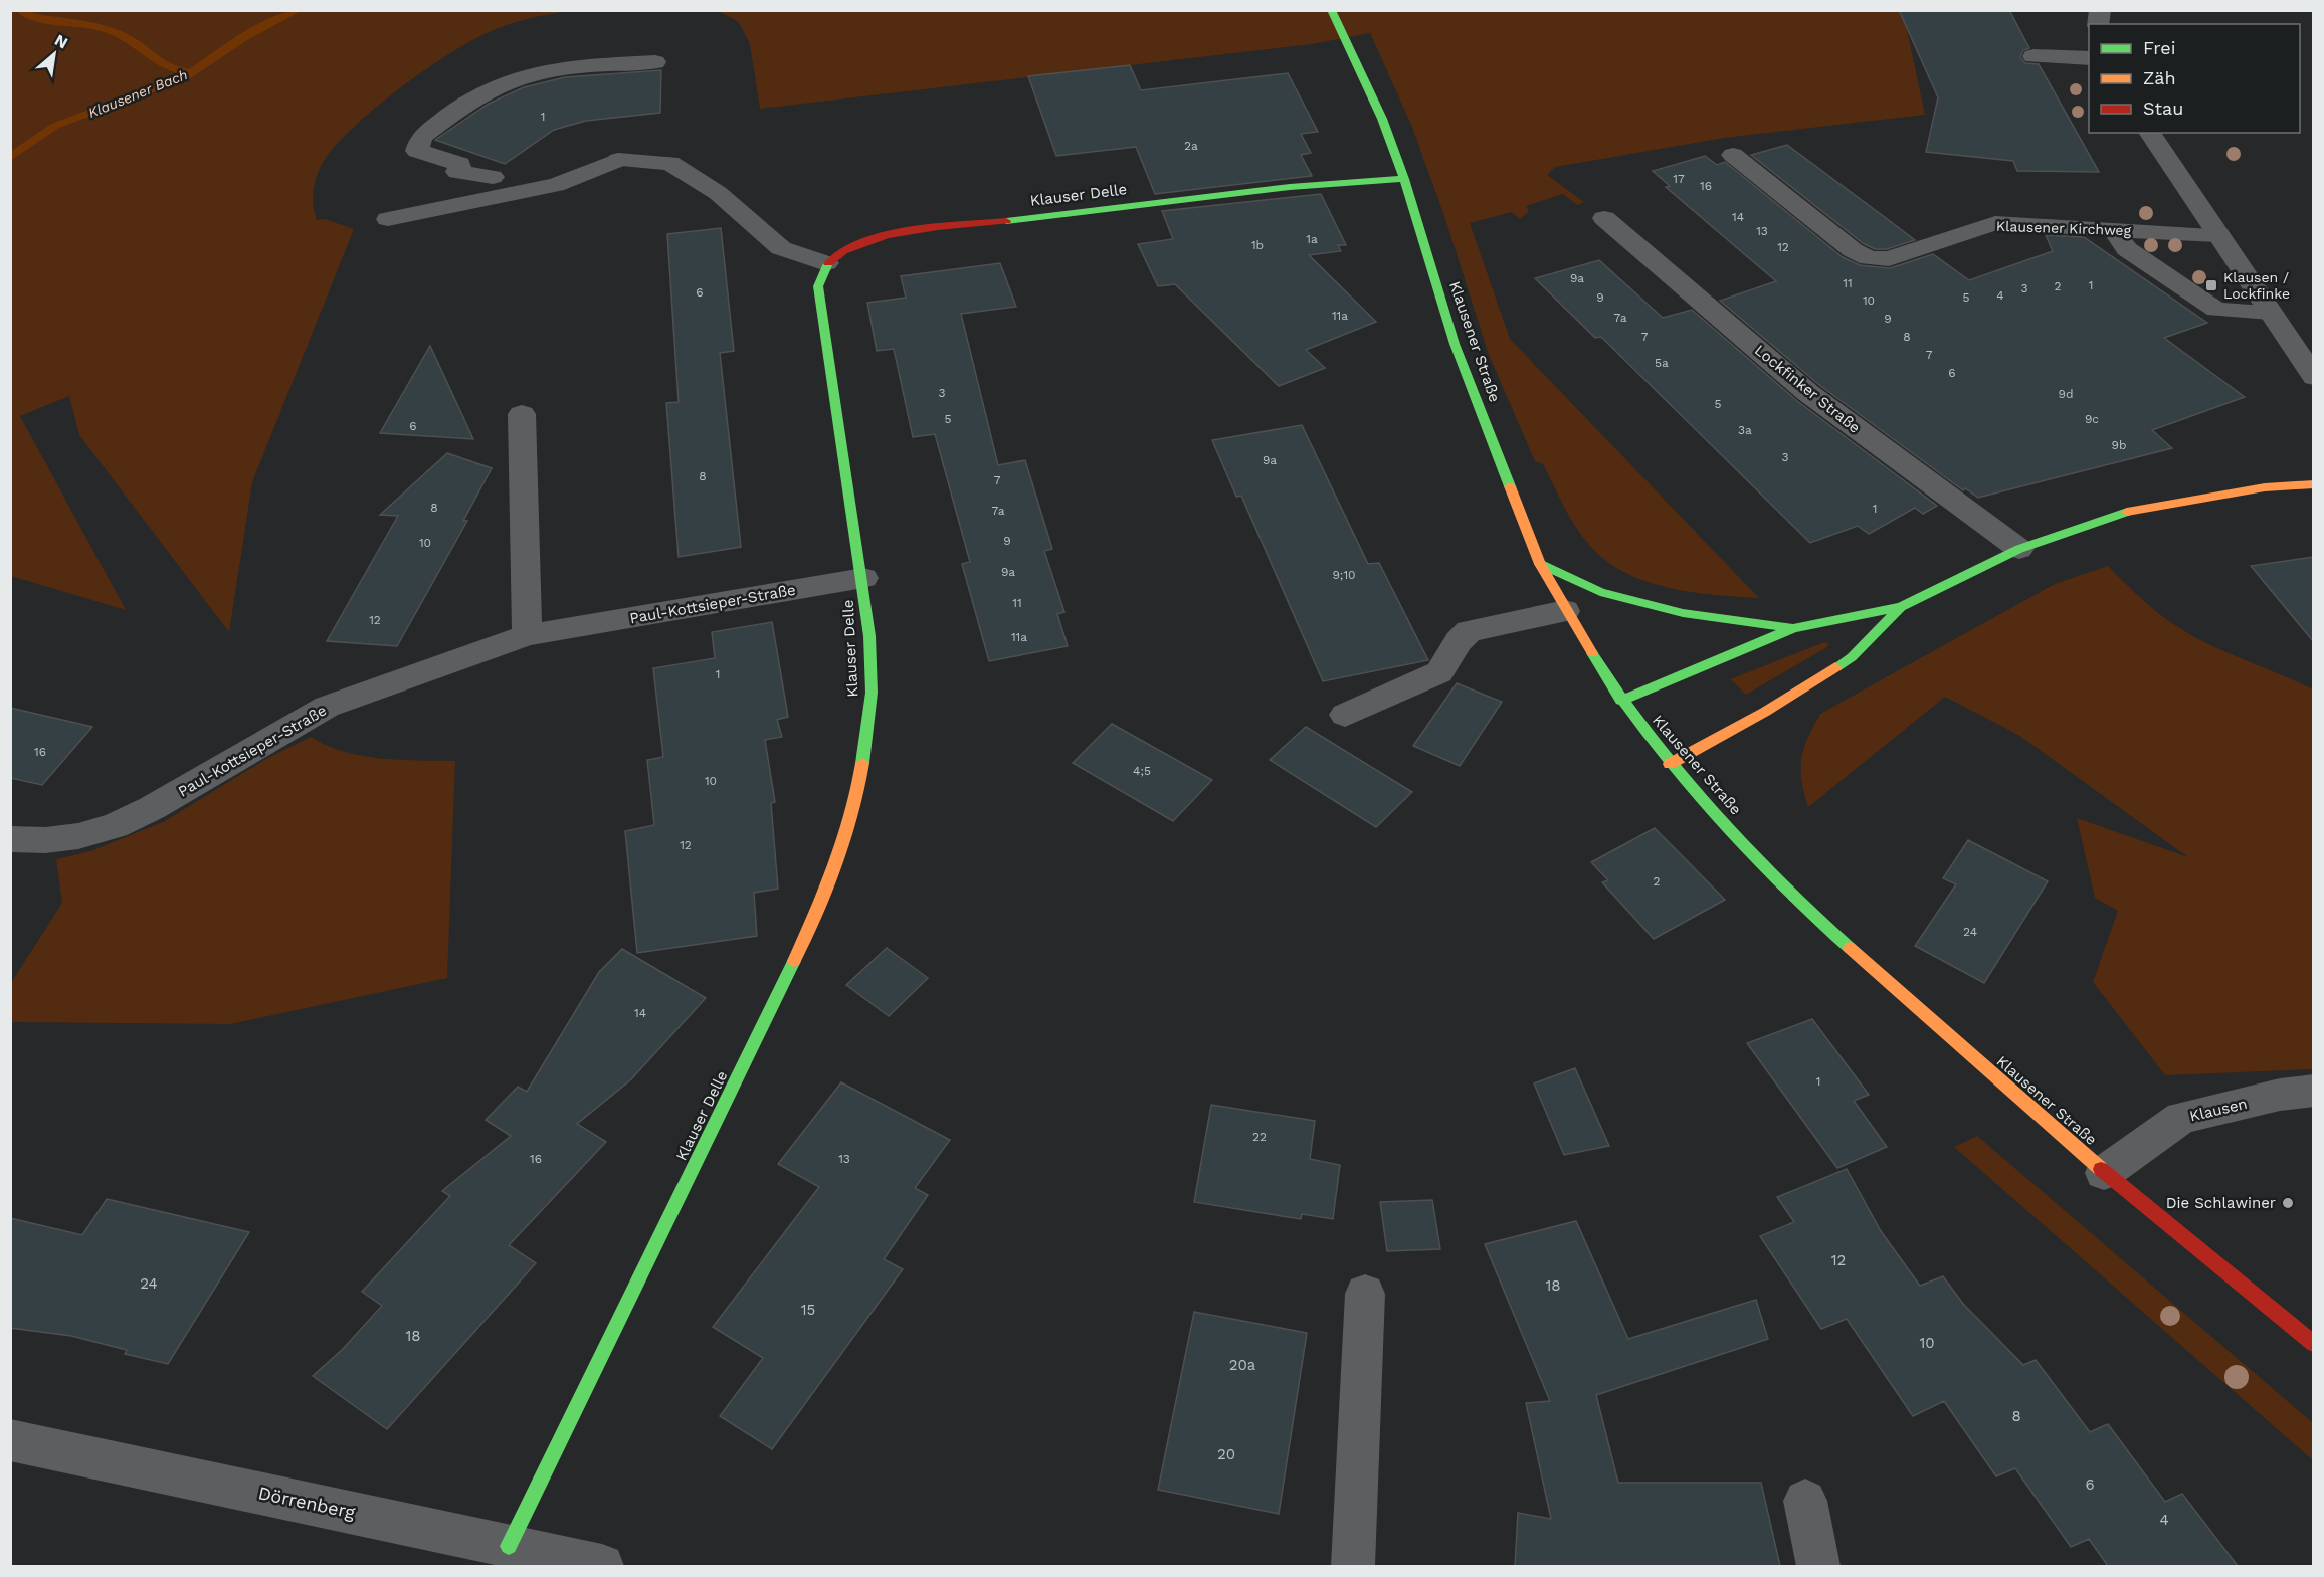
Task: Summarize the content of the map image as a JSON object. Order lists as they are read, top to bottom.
{
  "streets": {
    "street": [
      "Klauser Delle",
      "Klausener Kirchweg",
      "Klausener Straße",
      "Lockfinker Straße",
      "Paul-Kottsieper-Straße",
      "Klausen",
      "Dörrenberg"
    ]
  },
  "crossings": [
    ["Klauser Delle", "Klausener Straße"],
    ["Klauser Delle", "Paul-Kottsieper-Straße"],
    ["Klauser Delle", "Dörrenberg"],
    ["Klausener Straße", "Klausen"]
  ],
  "water": ["Klausener Bach"],
  "places": {
    "transit": ["Klausen / Lockfinke"],
    "other": ["Die Schlawiner"]
  },
  "house_numbers": [
    "1",
    "2a",
    "17",
    "16",
    "14",
    "13",
    "1a",
    "1b",
    "12",
    "9a",
    "11",
    "1",
    "2",
    "3",
    "6",
    "4",
    "9",
    "5",
    "10",
    "11a",
    "7a",
    "9",
    "7",
    "8",
    "7",
    "5a",
    "6",
    "3",
    "9d",
    "5",
    "5",
    "9c",
    "6",
    "3a",
    "9b",
    "3",
    "9a",
    "8",
    "7",
    "8",
    "1",
    "7a",
    "9",
    "10",
    "9a",
    "9;10",
    "11",
    "12",
    "11a",
    "1",
    "16",
    "4;5",
    "10",
    "12",
    "2",
    "24",
    "14",
    "1",
    "22",
    "16",
    "13",
    "12",
    "24",
    "18",
    "15",
    "18",
    "10",
    "20a",
    "8",
    "20",
    "6",
    "4"
  ],
  "legend": ["Frei", "Zäh", "Stau"],
  "north": "top right"
}
